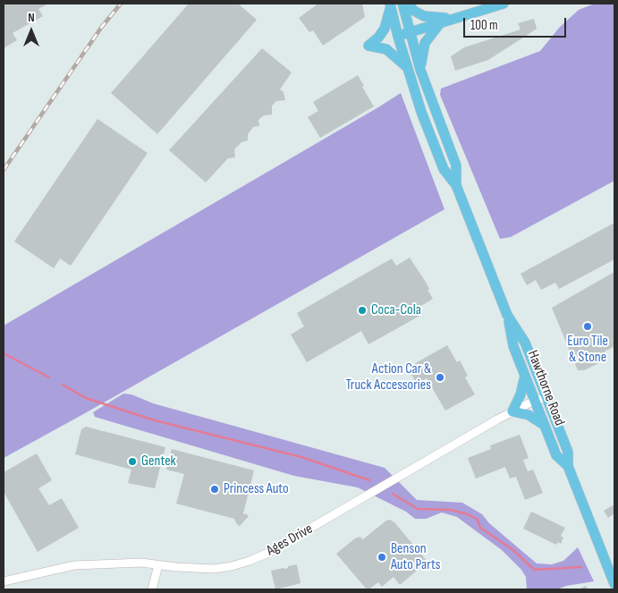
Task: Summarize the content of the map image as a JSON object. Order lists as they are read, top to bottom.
{
  "streets": {
    "main road": ["Hawthorne Road"],
    "street": ["Ages Drive"]
  },
  "crossings": [
    ["Hawthorne Road", "Ages Drive"]
  ],
  "places": [
    "Coca-Cola",
    "Euro Tile & Stone",
    "Action Car & Truck Accessories",
    "Gentek",
    "Princess Auto",
    "Benson Auto Parts"
  ],
  "scale_bar": "100 m",
  "north": "top"
}
